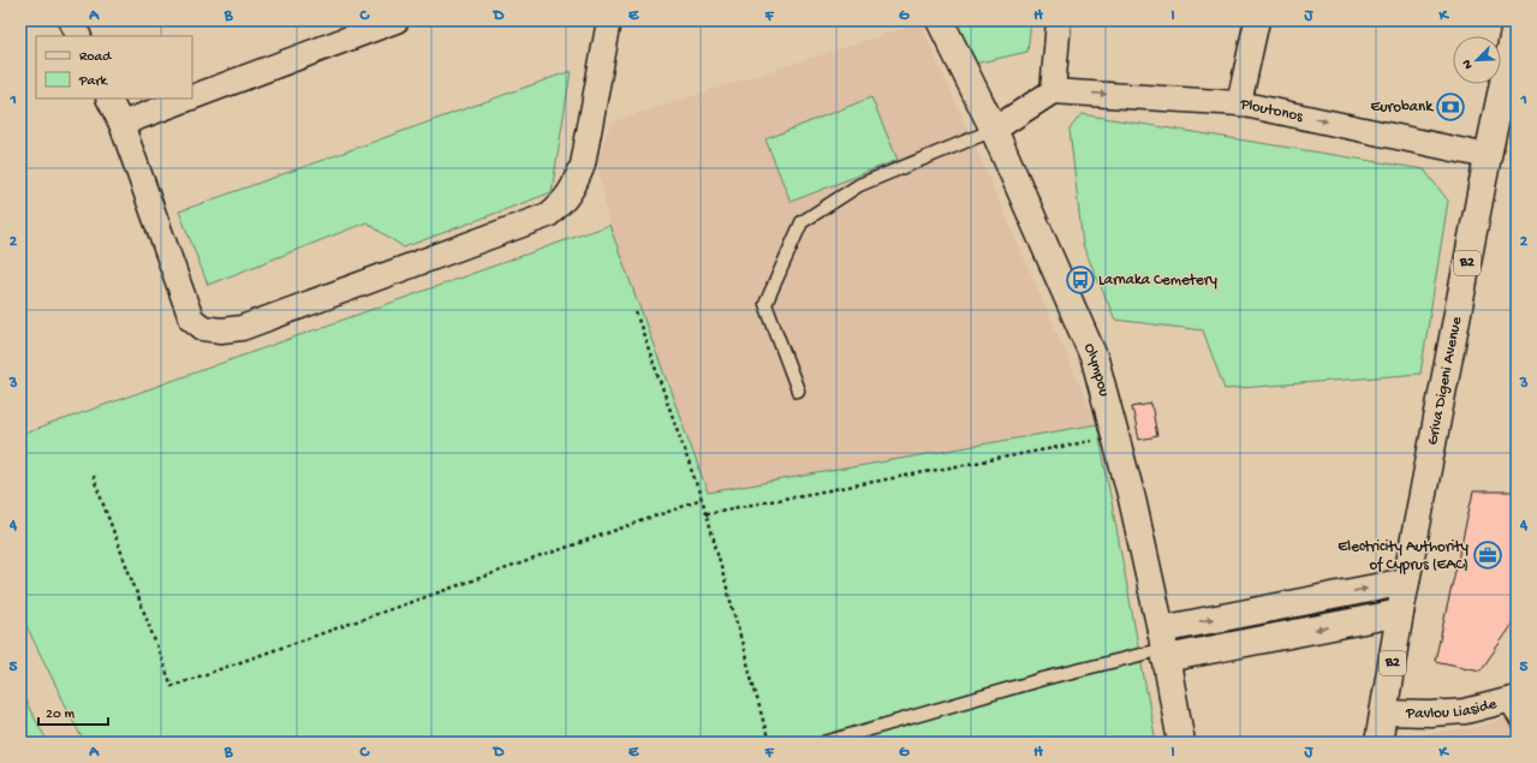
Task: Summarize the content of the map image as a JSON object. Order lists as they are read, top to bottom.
{
  "streets": {
    "main road": ["B2", "Olympou", "Griva Digeni Avenue"],
    "street": ["Ploutonos", "Pavlou Liaside"]
  },
  "crossings": [
    ["Ploutonos", "Griva Digeni Avenue"],
    ["Griva Digeni Avenue", "Pavlou Liaside"]
  ],
  "one_way": ["Ploutonos"],
  "places": {
    "bank": ["Eurobank"],
    "bus stop": ["Larnaka Cemetery"],
    "office": ["Electricity Authority of Cyprus (EAC)"]
  },
  "legend": ["Road", "Park"],
  "scale_bar": "20 m",
  "north": "bottom left",
  "grid": {
    "columns": [
      "A",
      "B",
      "C",
      "D",
      "E",
      "F",
      "G",
      "H",
      "I",
      "J",
      "K"
    ],
    "rows": [
      "1",
      "2",
      "3",
      "4",
      "5"
    ]
  }
}
